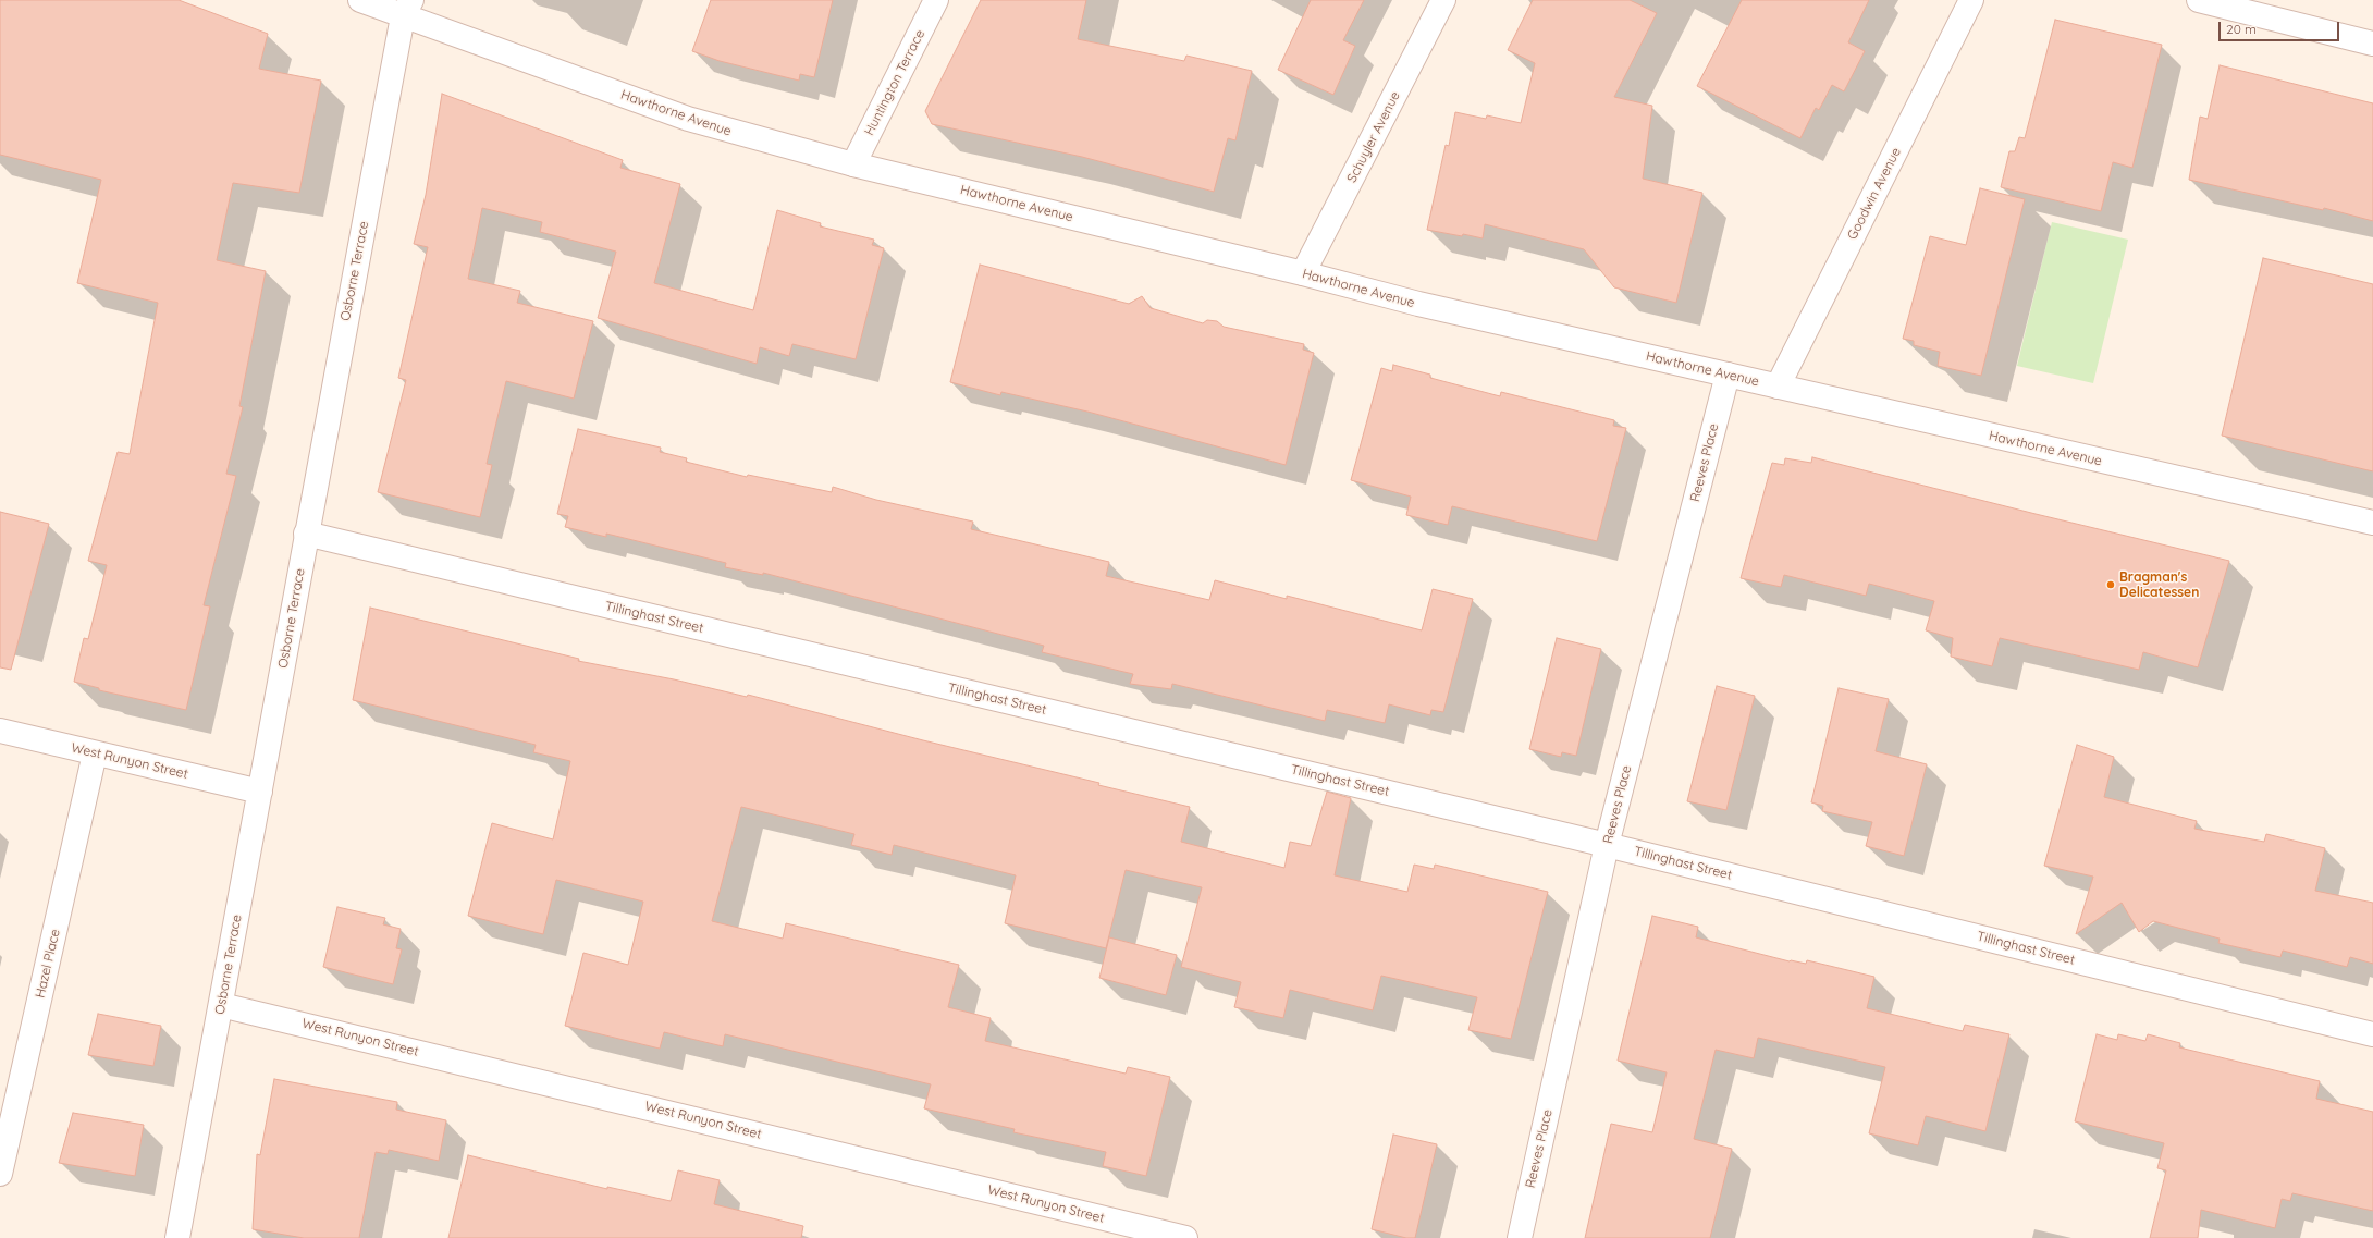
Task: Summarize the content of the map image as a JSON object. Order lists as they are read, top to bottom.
{
  "streets": {
    "street": [
      "Huntington Terrace",
      "Hawthorne Avenue",
      "Schuyler Avenue",
      "Goodwin Avenue",
      "Osborne Terrace",
      "Reeves Place",
      "Tillinghast Street",
      "West Runyon Street",
      "Hazel Place"
    ]
  },
  "crossings": [
    ["Huntington Terrace", "Hawthorne Avenue"],
    ["Hawthorne Avenue", "Schuyler Avenue"],
    ["Hawthorne Avenue", "Goodwin Avenue"],
    ["Hawthorne Avenue", "Osborne Terrace"],
    ["Hawthorne Avenue", "Reeves Place"],
    ["Osborne Terrace", "Tillinghast Street"],
    ["Osborne Terrace", "West Runyon Street"],
    ["Reeves Place", "Tillinghast Street"],
    ["West Runyon Street", "Hazel Place"]
  ],
  "places": ["Bragman's Delicatessen"],
  "scale_bar": "20 m"
}
